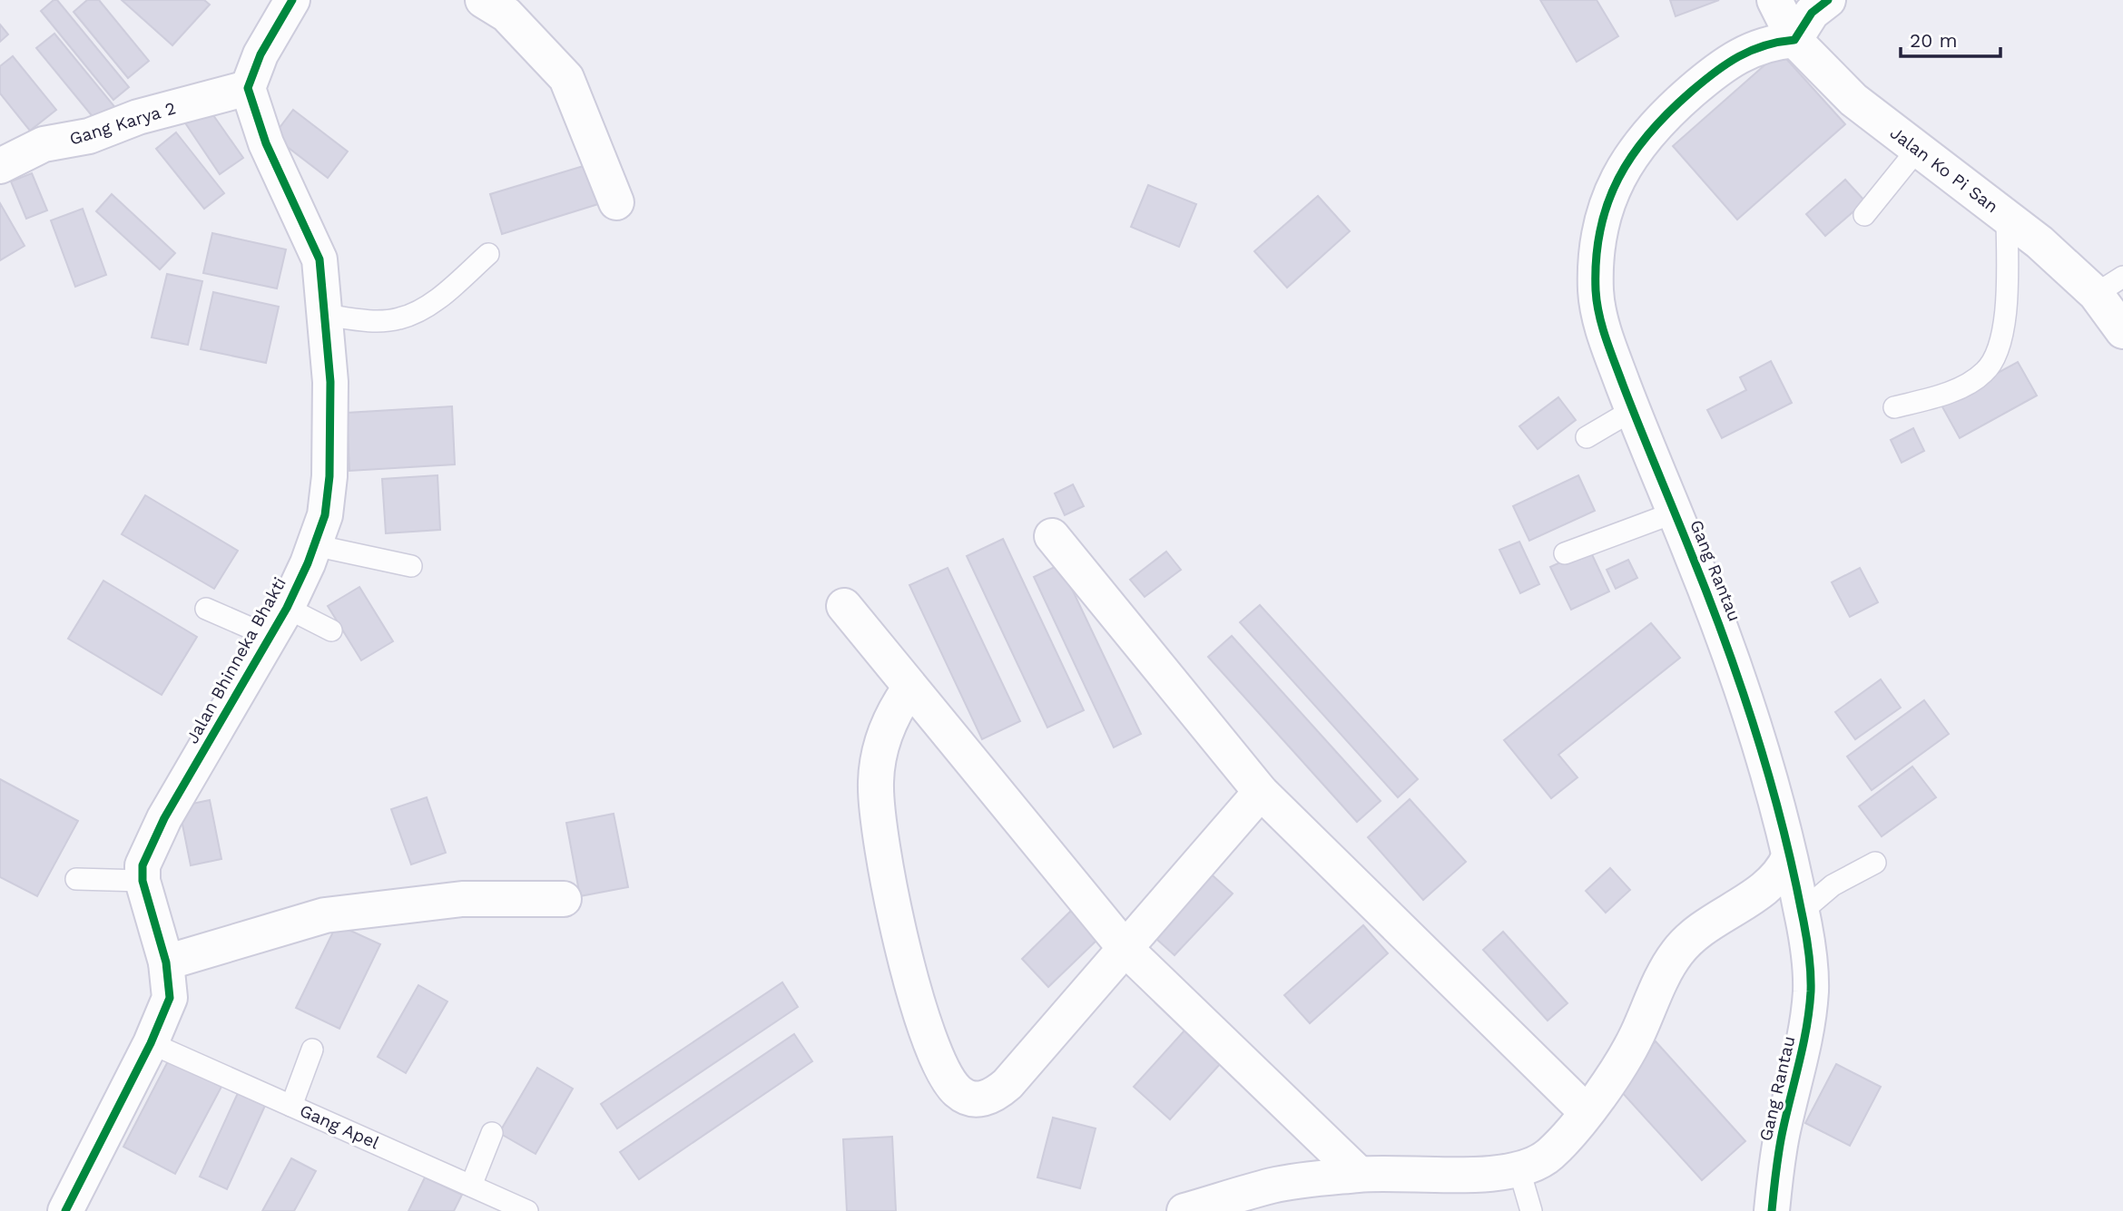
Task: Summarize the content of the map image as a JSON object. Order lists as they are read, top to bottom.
{
  "streets": {
    "street": [
      "Gang Karya 2",
      "Jalan Ko Pi San",
      "Gang Rantau",
      "Jalan Bhinneka Bhakti"
    ],
    "lane": ["Gang Apel"]
  },
  "crossings": [
    ["Gang Karya 2", "Jalan Bhinneka Bhakti"],
    ["Jalan Ko Pi San", "Gang Rantau"],
    ["Jalan Bhinneka Bhakti", "Gang Apel"]
  ],
  "scale_bar": "20 m"
}
